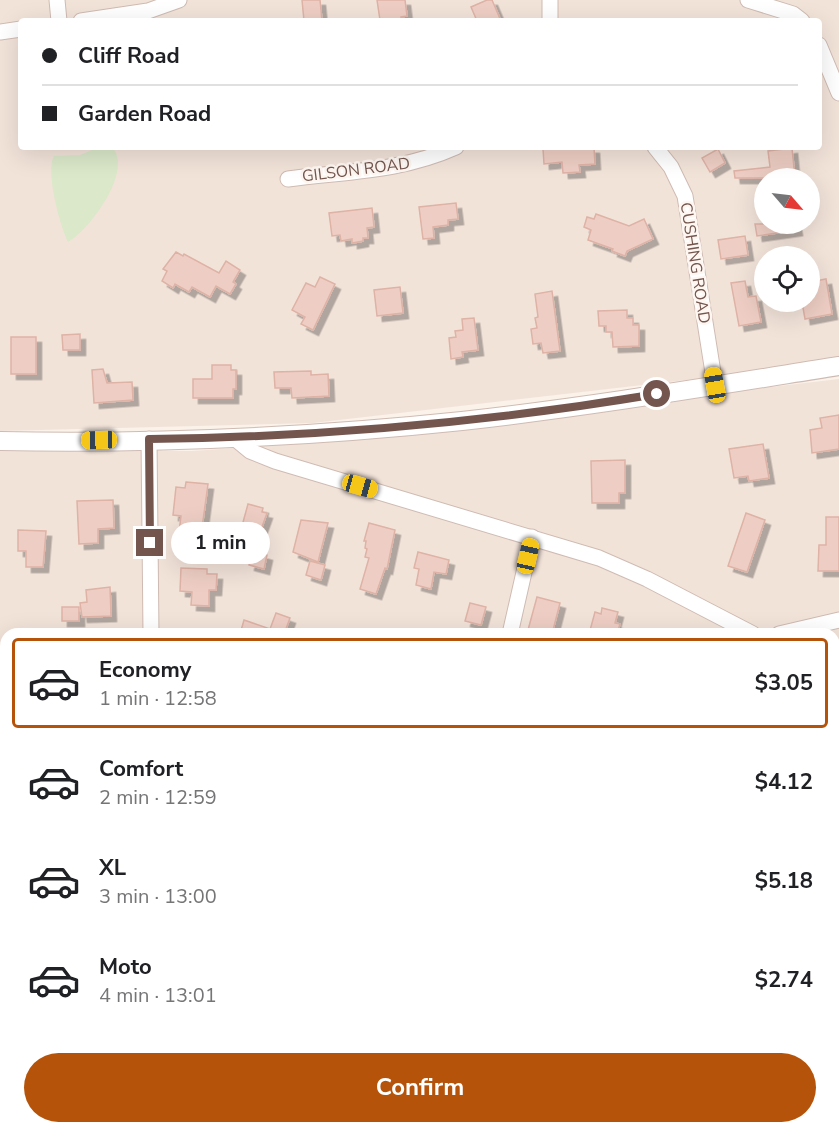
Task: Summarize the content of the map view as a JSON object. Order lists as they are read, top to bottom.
{
  "streets": {
    "street": ["GILSON ROAD", "CUSHING ROAD"]
  },
  "north": "bottom right",
  "page": {
    "banner": ["Cliff Road", "Garden Road"],
    "bubble": "1 min",
    "list": [
      {
        "name": "Economy",
        "note": "1 min · 12:58",
        "value": "$3.05"
      },
      {
        "name": "Comfort",
        "note": "2 min · 12:59",
        "value": "$4.12"
      },
      {
        "name": "XL",
        "note": "3 min · 13:00",
        "value": "$5.18"
      },
      {
        "name": "Moto",
        "note": "4 min · 13:01",
        "value": "$2.74"
      }
    ],
    "buttons": "Confirm"
  }
}
